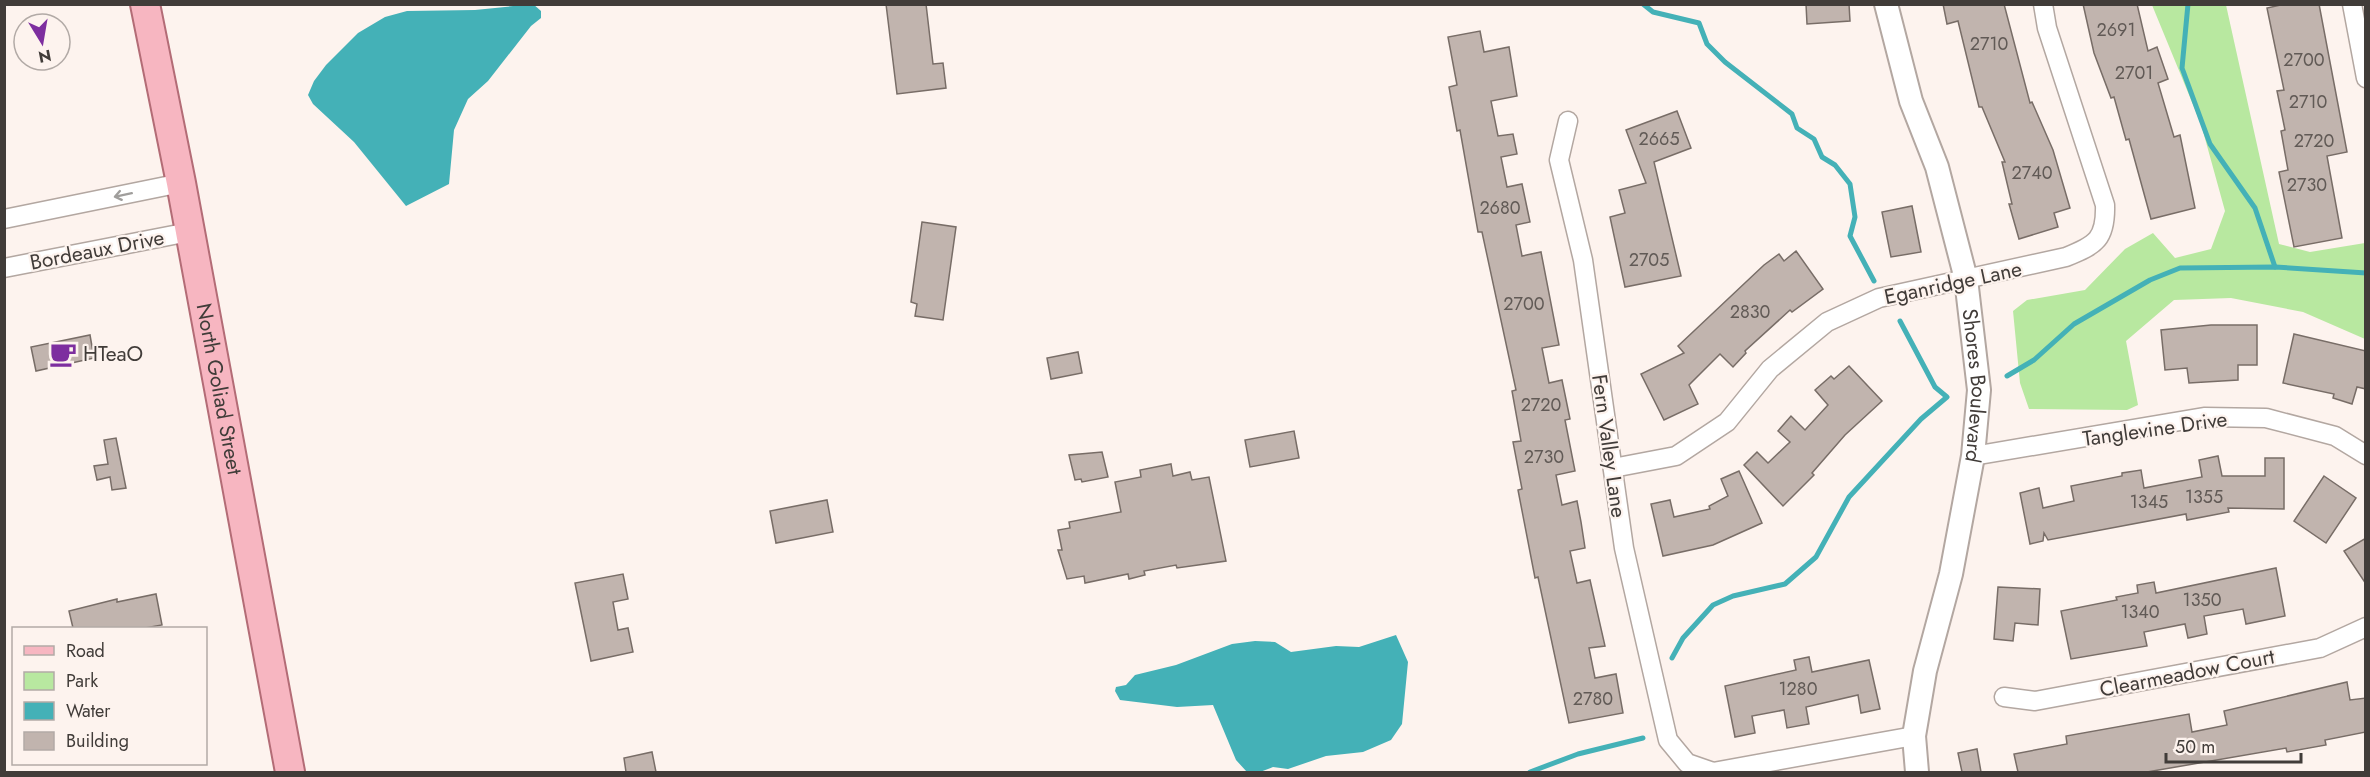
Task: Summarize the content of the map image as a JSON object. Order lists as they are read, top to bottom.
{
  "streets": {
    "main road": ["North Goliad Street"],
    "street": [
      "Bordeaux Drive",
      "Eganridge Lane",
      "Shores Boulevard",
      "Tanglevine Drive",
      "Fern Valley Lane",
      "Clearmeadow Court"
    ]
  },
  "crossings": [
    ["Bordeaux Drive", "North Goliad Street"],
    ["Eganridge Lane", "Shores Boulevard"],
    ["Eganridge Lane", "Fern Valley Lane"],
    ["Shores Boulevard", "Tanglevine Drive"],
    ["Shores Boulevard", "Fern Valley Lane"]
  ],
  "places": {
    "cafe": ["HTeaO"]
  },
  "house_numbers": [
    "2691",
    "2710",
    "2700",
    "2701",
    "2710",
    "2665",
    "2720",
    "2740",
    "2730",
    "2680",
    "2705",
    "2700",
    "2830",
    "2720",
    "2730",
    "1355",
    "1345",
    "1350",
    "1340",
    "1280",
    "2780"
  ],
  "legend": [
    "Road",
    "Park",
    "Water",
    "Building"
  ],
  "scale_bar": "50 m",
  "north": "bottom"
}
